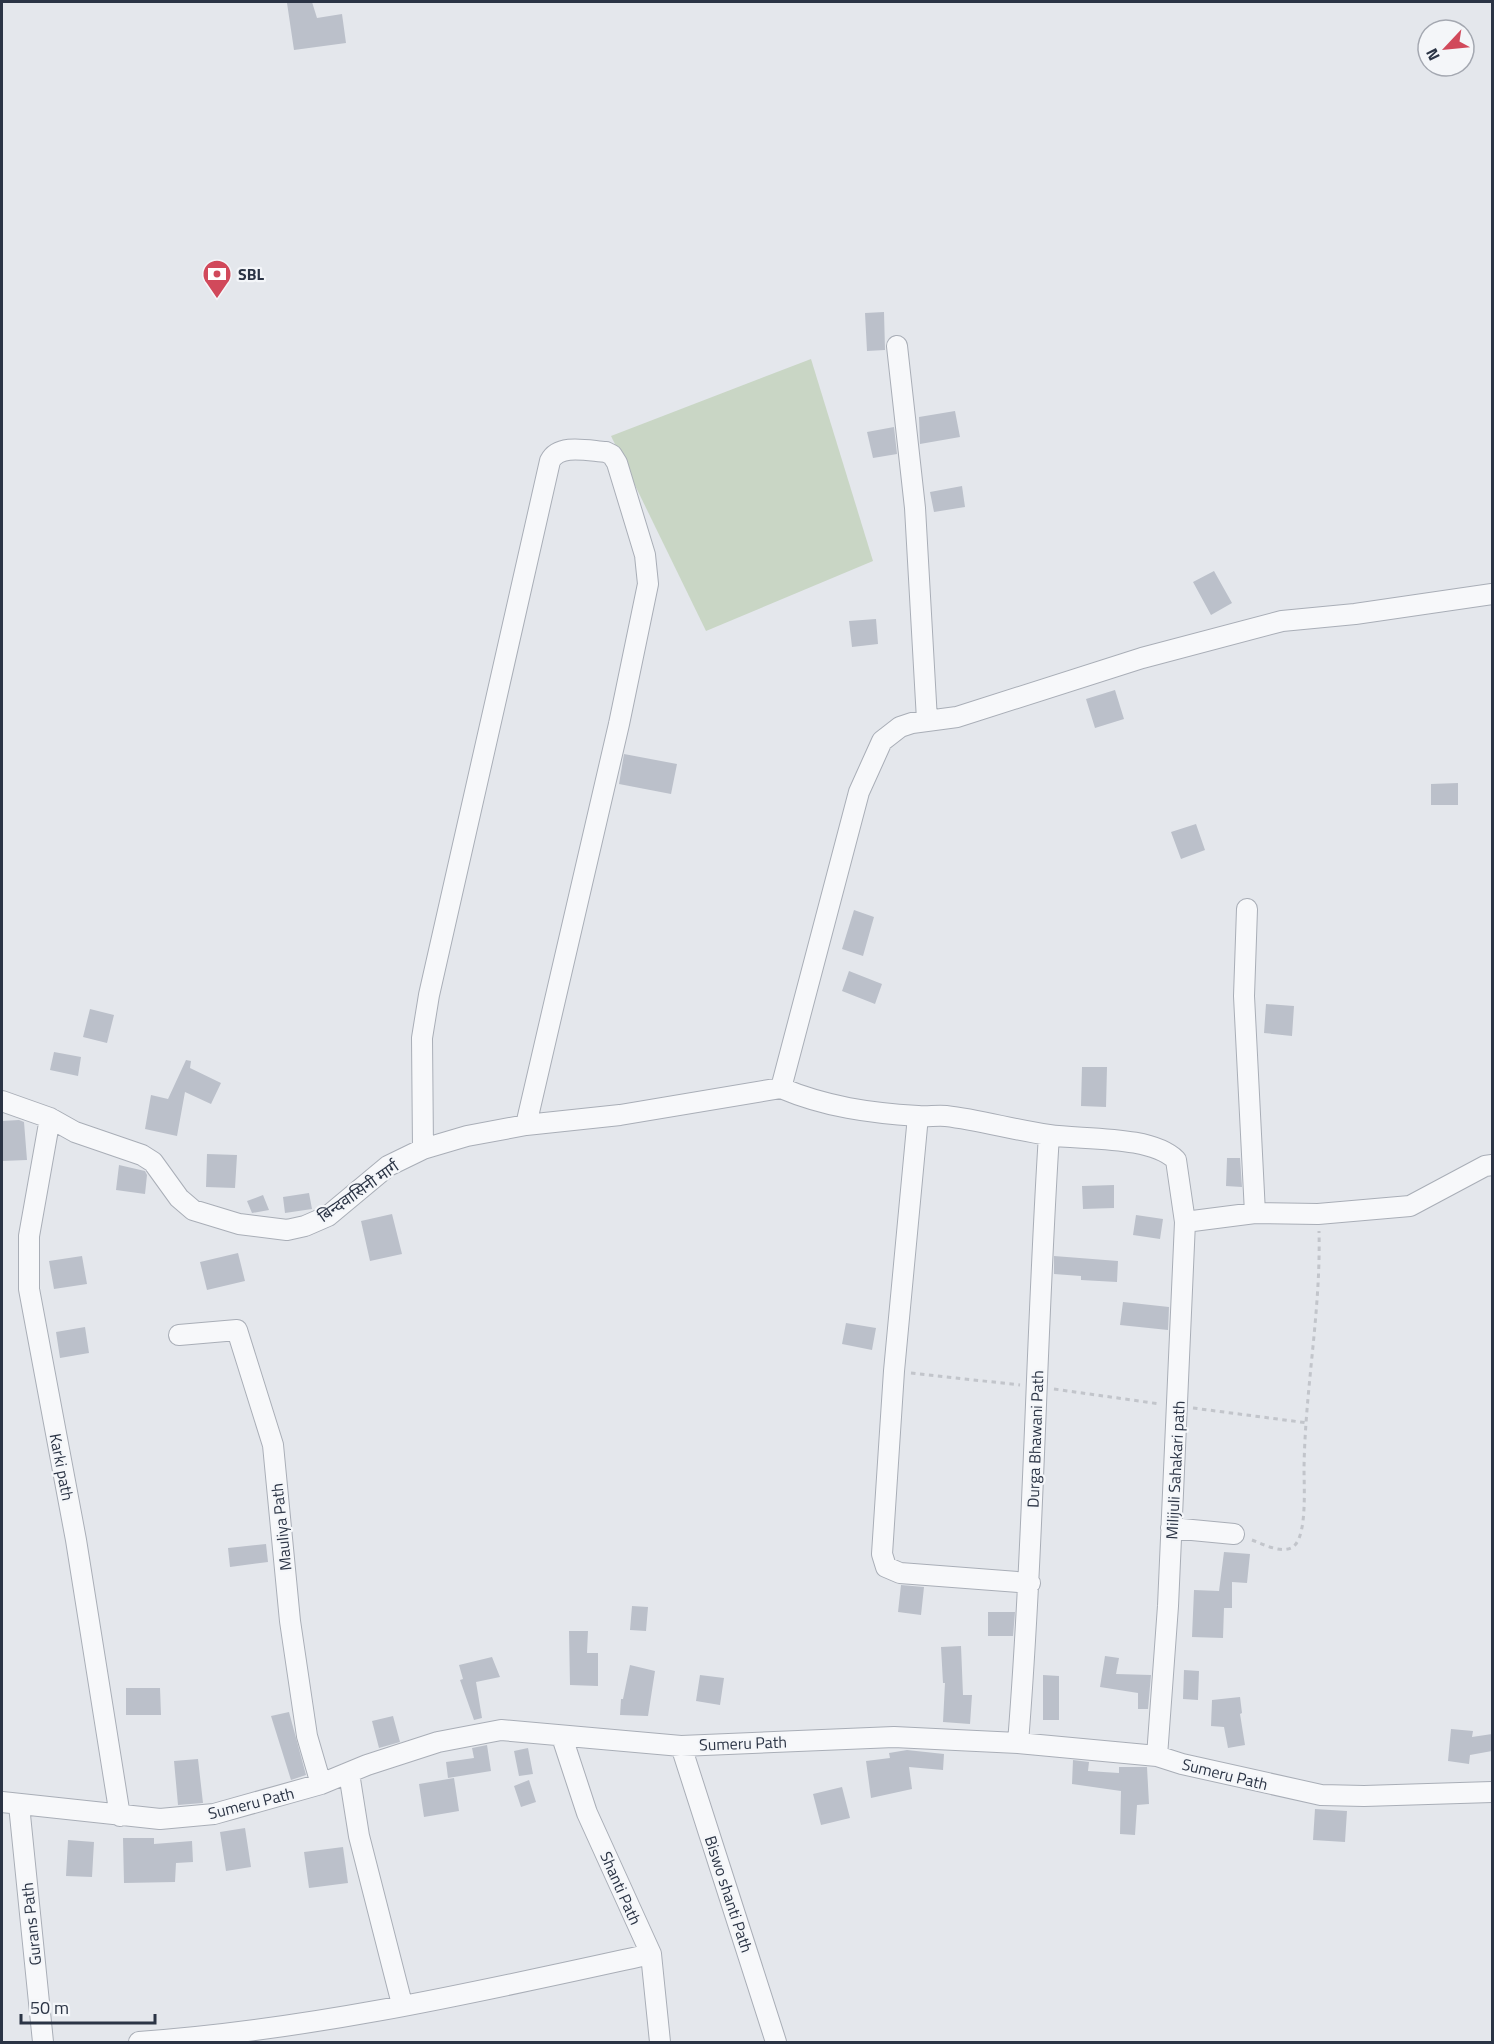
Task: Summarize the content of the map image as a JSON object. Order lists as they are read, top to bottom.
{
  "streets": {
    "street": [
      "बिन्दवासिनी मार्ग",
      "Durga Bhawani Path",
      "Karki path",
      "Milijuli Sahakari path",
      "Mauliya Path",
      "Sumeru Path",
      "Shanti Path",
      "Biswo shanti Path",
      "Gurans Path"
    ]
  },
  "crossings": [
    ["बिन्दवासिनी मार्ग", "Karki path"],
    ["बिन्दवासिनी मार्ग", "Milijuli Sahakari path"],
    ["Durga Bhawani Path", "Milijuli Sahakari path"],
    ["Durga Bhawani Path", "Sumeru Path"],
    ["Karki path", "Sumeru Path"],
    ["Milijuli Sahakari path", "Sumeru Path"],
    ["Mauliya Path", "Sumeru Path"],
    ["Sumeru Path", "Shanti Path"],
    ["Sumeru Path", "Biswo shanti Path"],
    ["Sumeru Path", "Gurans Path"]
  ],
  "places": {
    "bank": ["SBL"]
  },
  "scale_bar": "50 m",
  "north": "bottom left"
}
